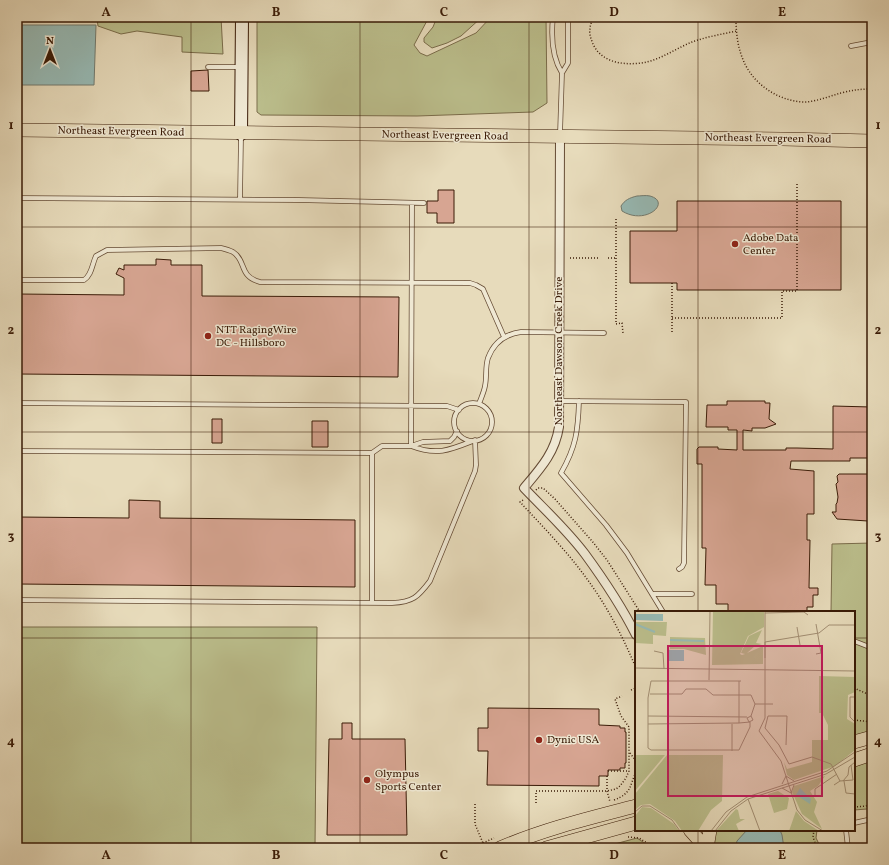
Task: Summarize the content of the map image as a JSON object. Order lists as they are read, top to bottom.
{
  "streets": {
    "main road": ["Northeast Evergreen Road"],
    "street": ["Northeast Dawson Creek Drive"]
  },
  "crossings": [
    ["Northeast Evergreen Road", "Northeast Dawson Creek Drive"]
  ],
  "places": [
    "Adobe Data Center",
    "NTT RagingWire DC - Hillsboro",
    "Dynic USA",
    "Olympus Sports Center"
  ],
  "north": "top",
  "grid": {
    "columns": [
      "A",
      "B",
      "C",
      "D",
      "E"
    ],
    "rows": [
      "1",
      "2",
      "3",
      "4"
    ]
  }
}
